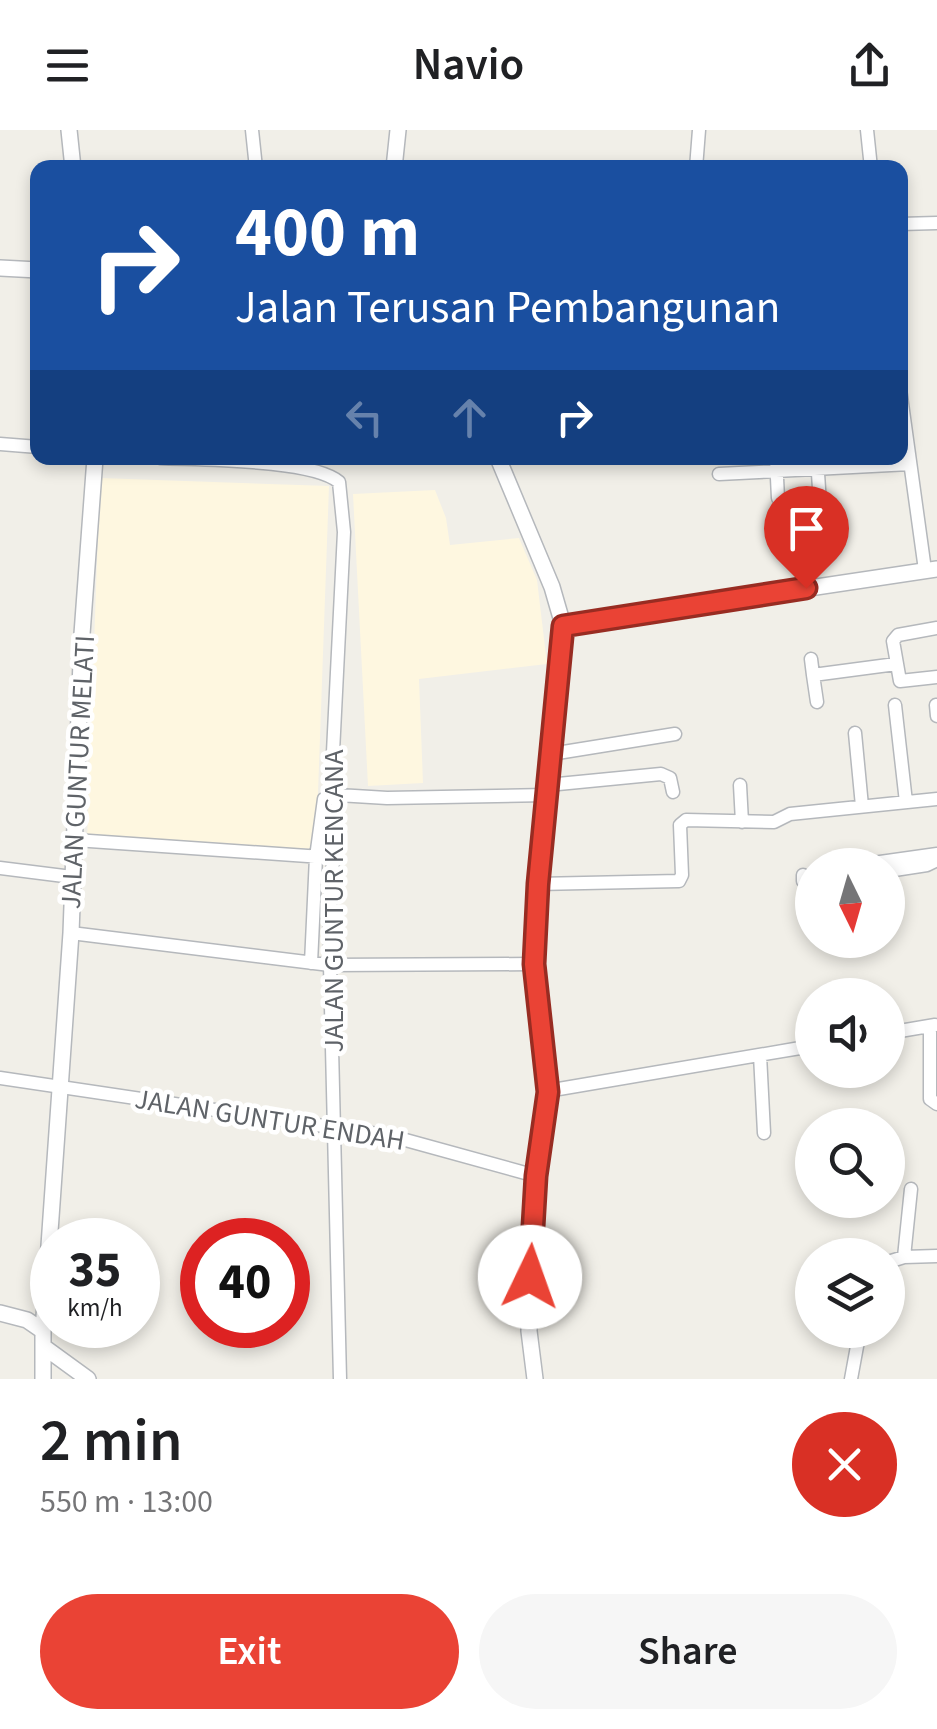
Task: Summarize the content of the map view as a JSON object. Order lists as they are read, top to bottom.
{
  "streets": {
    "street": ["JALAN GUNTUR MELATI", "JALAN GUNTUR KENCANA", "JALAN GUNTUR ENDAH"]
  },
  "crossings": [
    ["JALAN GUNTUR MELATI", "JALAN GUNTUR ENDAH"],
    ["JALAN GUNTUR KENCANA", "JALAN GUNTUR ENDAH"]
  ],
  "north": "bottom",
  "page": {
    "header": "Navio",
    "turn": ["400 m", "Jalan Terusan Pembangunan"],
    "speed": "35 km/h",
    "limit": "40",
    "heading": ["2 min", "550 m · 13:00"],
    "buttons": ["Exit", "Share"]
  }
}
